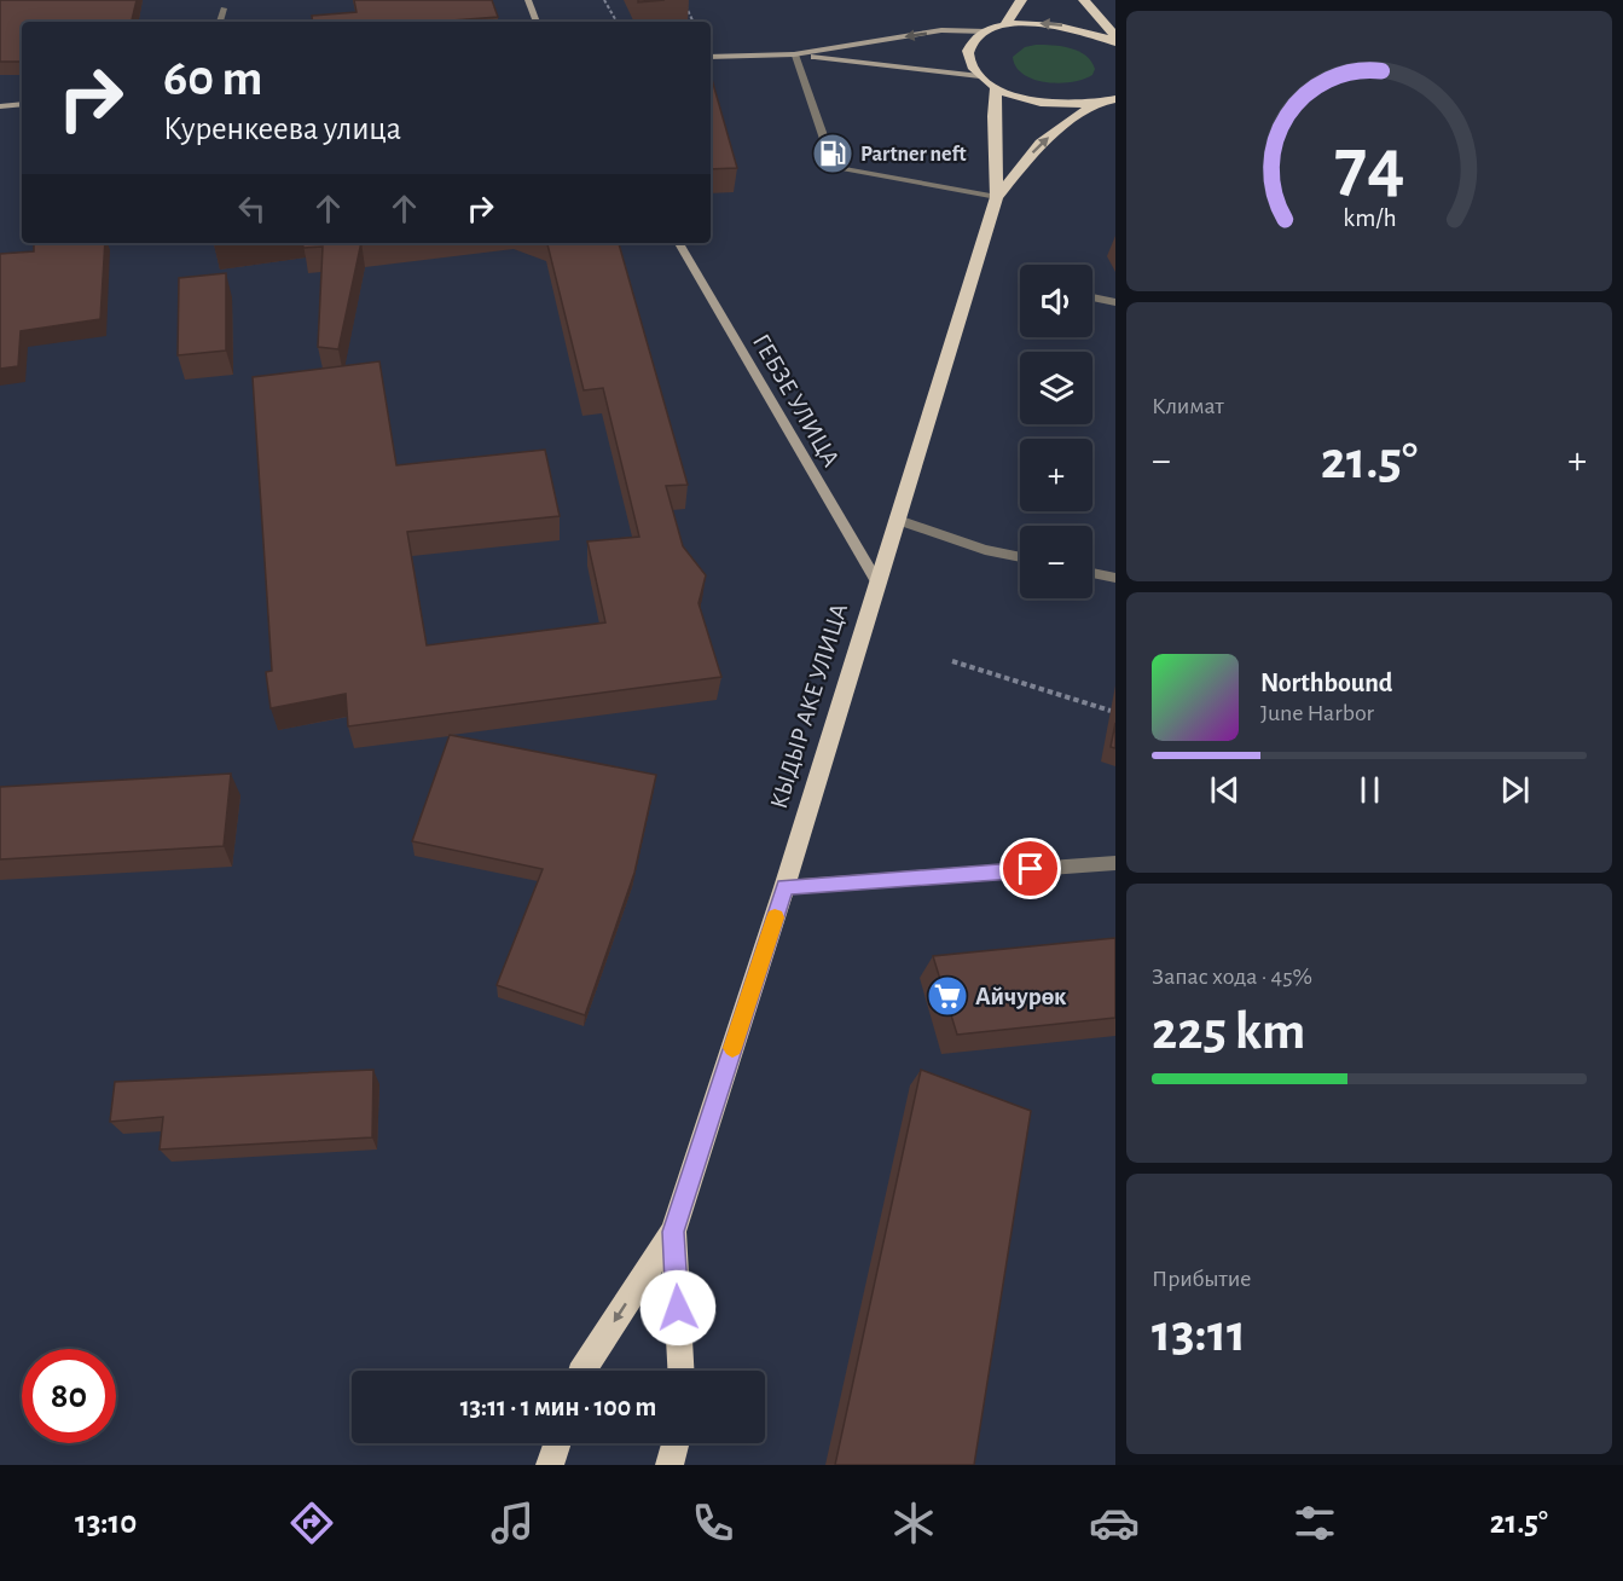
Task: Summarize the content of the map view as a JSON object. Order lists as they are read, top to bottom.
{
  "streets": {
    "highway": ["КЫДЫР АКЕ УЛИЦА"],
    "main road": ["ГЕБЗЕ УЛИЦА"]
  },
  "crossings": [
    ["ГЕБЗЕ УЛИЦА", "КЫДЫР АКЕ УЛИЦА"]
  ],
  "places": {
    "fuel station": ["Partner neft"],
    "supermarket": ["Айчурөк"]
  },
  "page": {
    "turn": ["60 m", "Куренкеева улица"],
    "map_buttons": ["+", "−"],
    "tile": [
      "Климат",
      ["Запас хода · 45%", "225 km"],
      ["Прибытие", "13:11"]
    ],
    "heat": ["−", "21.5°", "+"],
    "song": ["Northbound", "June Harbor"],
    "limit": "80",
    "trip": "13:11 · 1 мин · 100 m",
    "tabs": ["13:10", "21.5°"],
    "gauge": ["74", "km/h"]
  }
}
